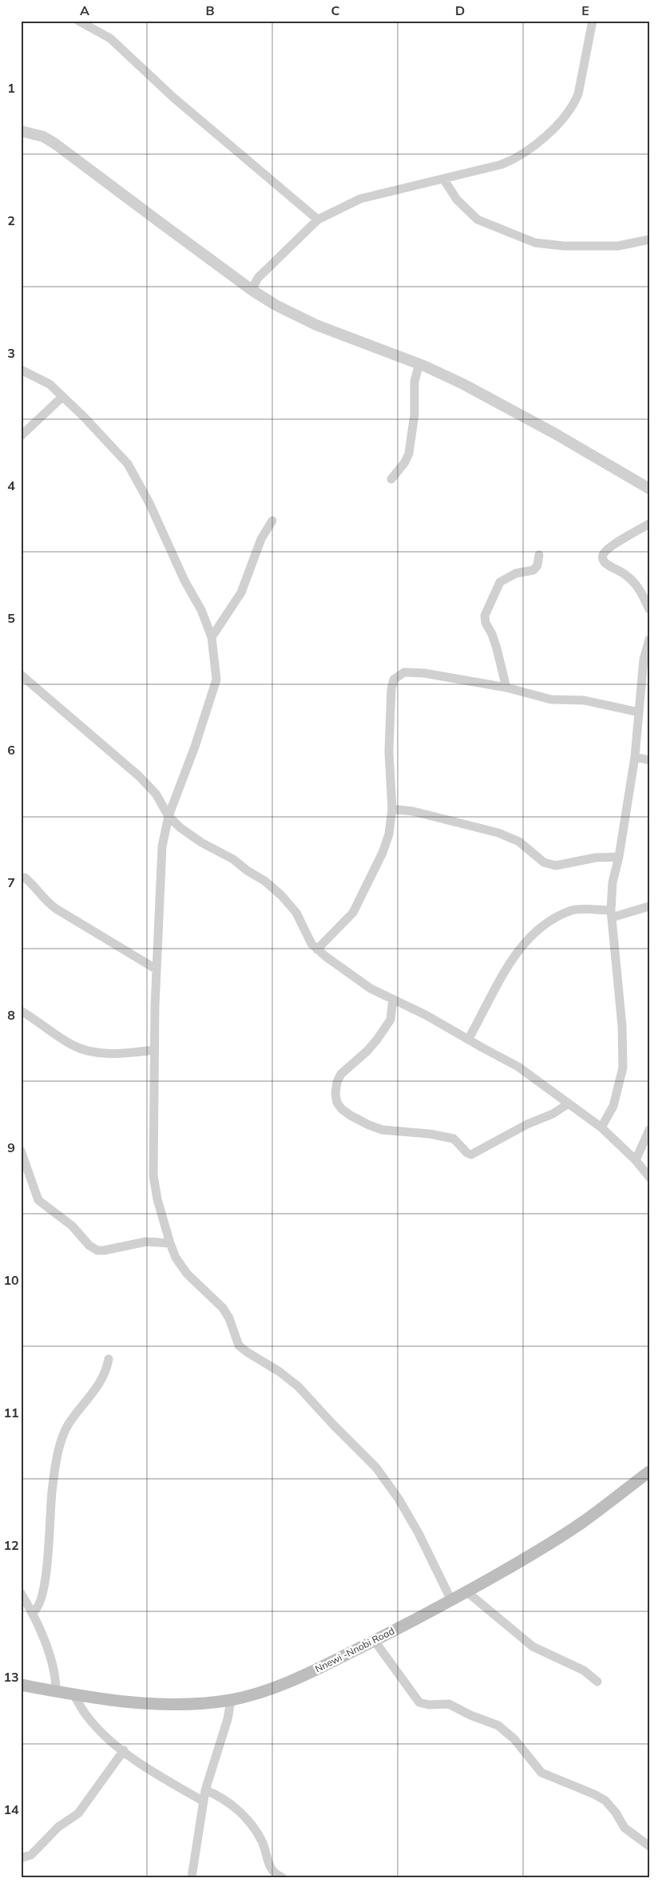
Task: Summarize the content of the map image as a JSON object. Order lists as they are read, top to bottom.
{
  "streets": {
    "main road": ["Nnewi -Nnobi Road"]
  },
  "grid": {
    "columns": [
      "A",
      "B",
      "C",
      "D",
      "E"
    ],
    "rows": [
      "1",
      "2",
      "3",
      "4",
      "5",
      "6",
      "7",
      "8",
      "9",
      "10",
      "11",
      "12",
      "13",
      "14"
    ]
  }
}
